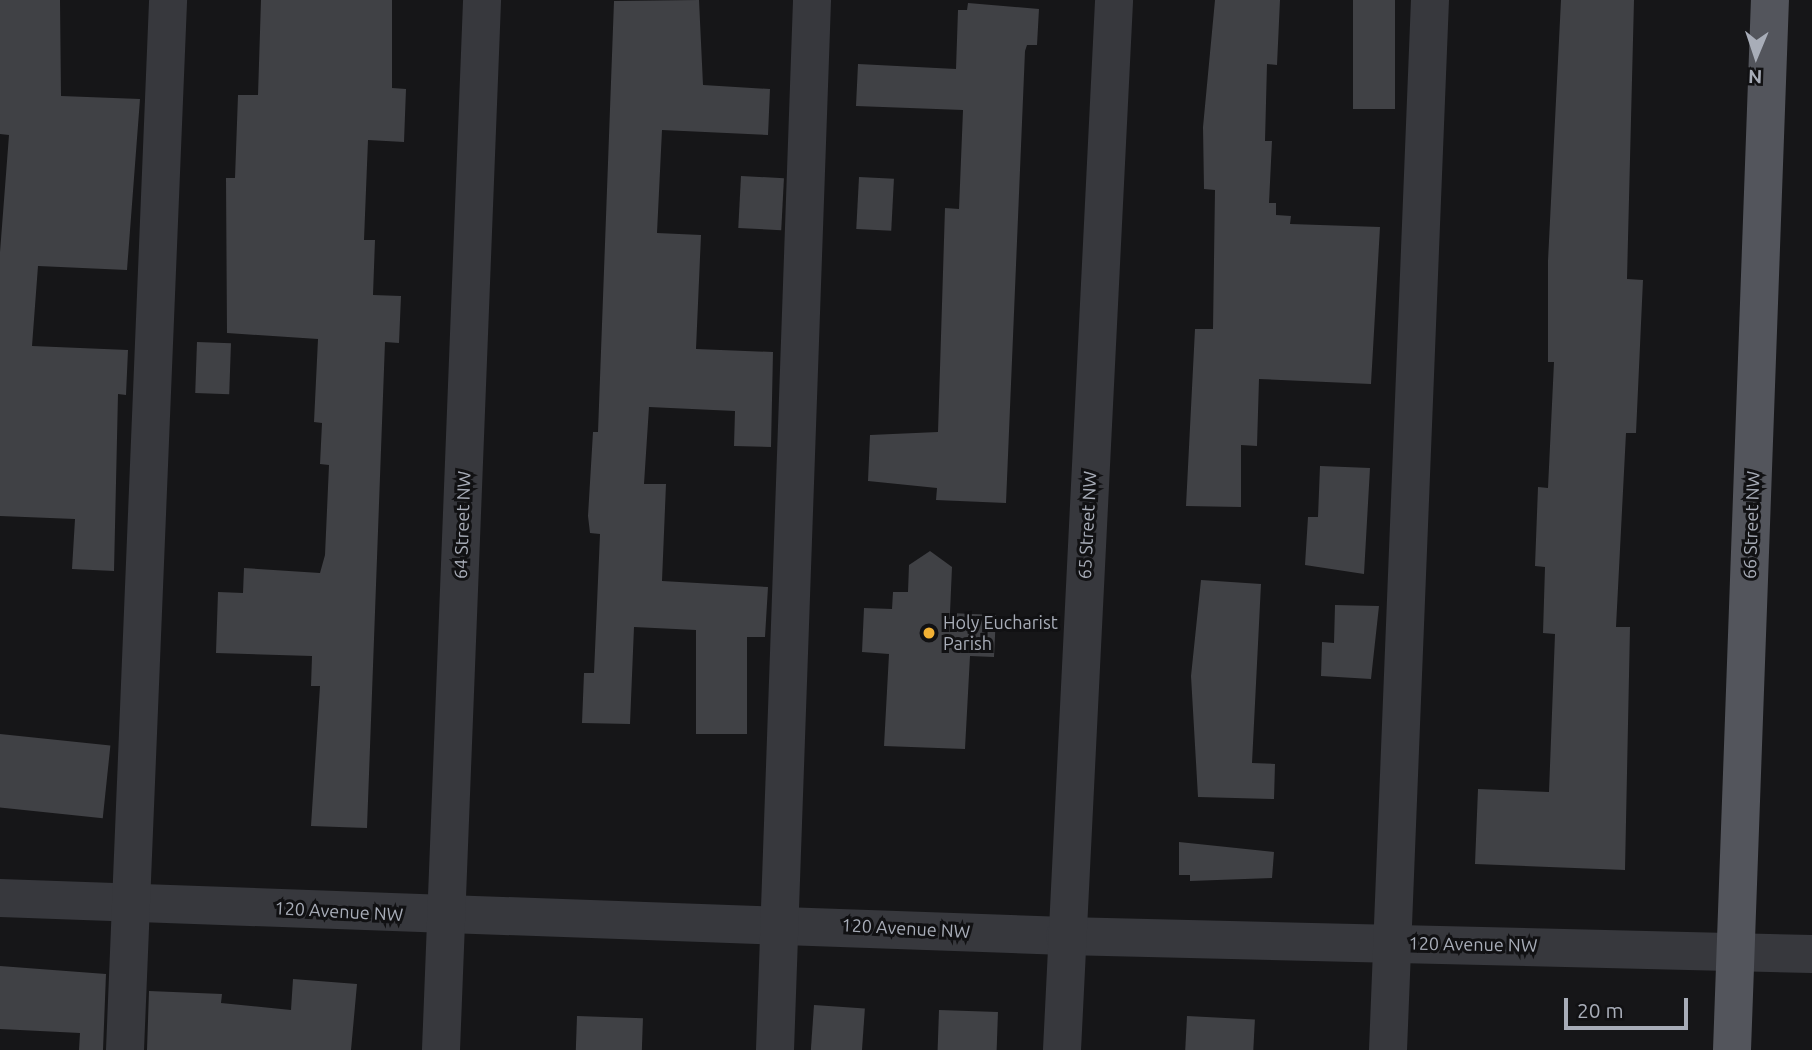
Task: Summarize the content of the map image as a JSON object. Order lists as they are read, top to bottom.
{
  "streets": {
    "main road": ["66 Street NW"],
    "street": ["64 Street NW", "65 Street NW", "120 Avenue NW"]
  },
  "crossings": [
    ["64 Street NW", "120 Avenue NW"],
    ["65 Street NW", "120 Avenue NW"],
    ["66 Street NW", "120 Avenue NW"]
  ],
  "places": ["Holy Eucharist Parish"],
  "scale_bar": "20 m",
  "north": "bottom"
}
